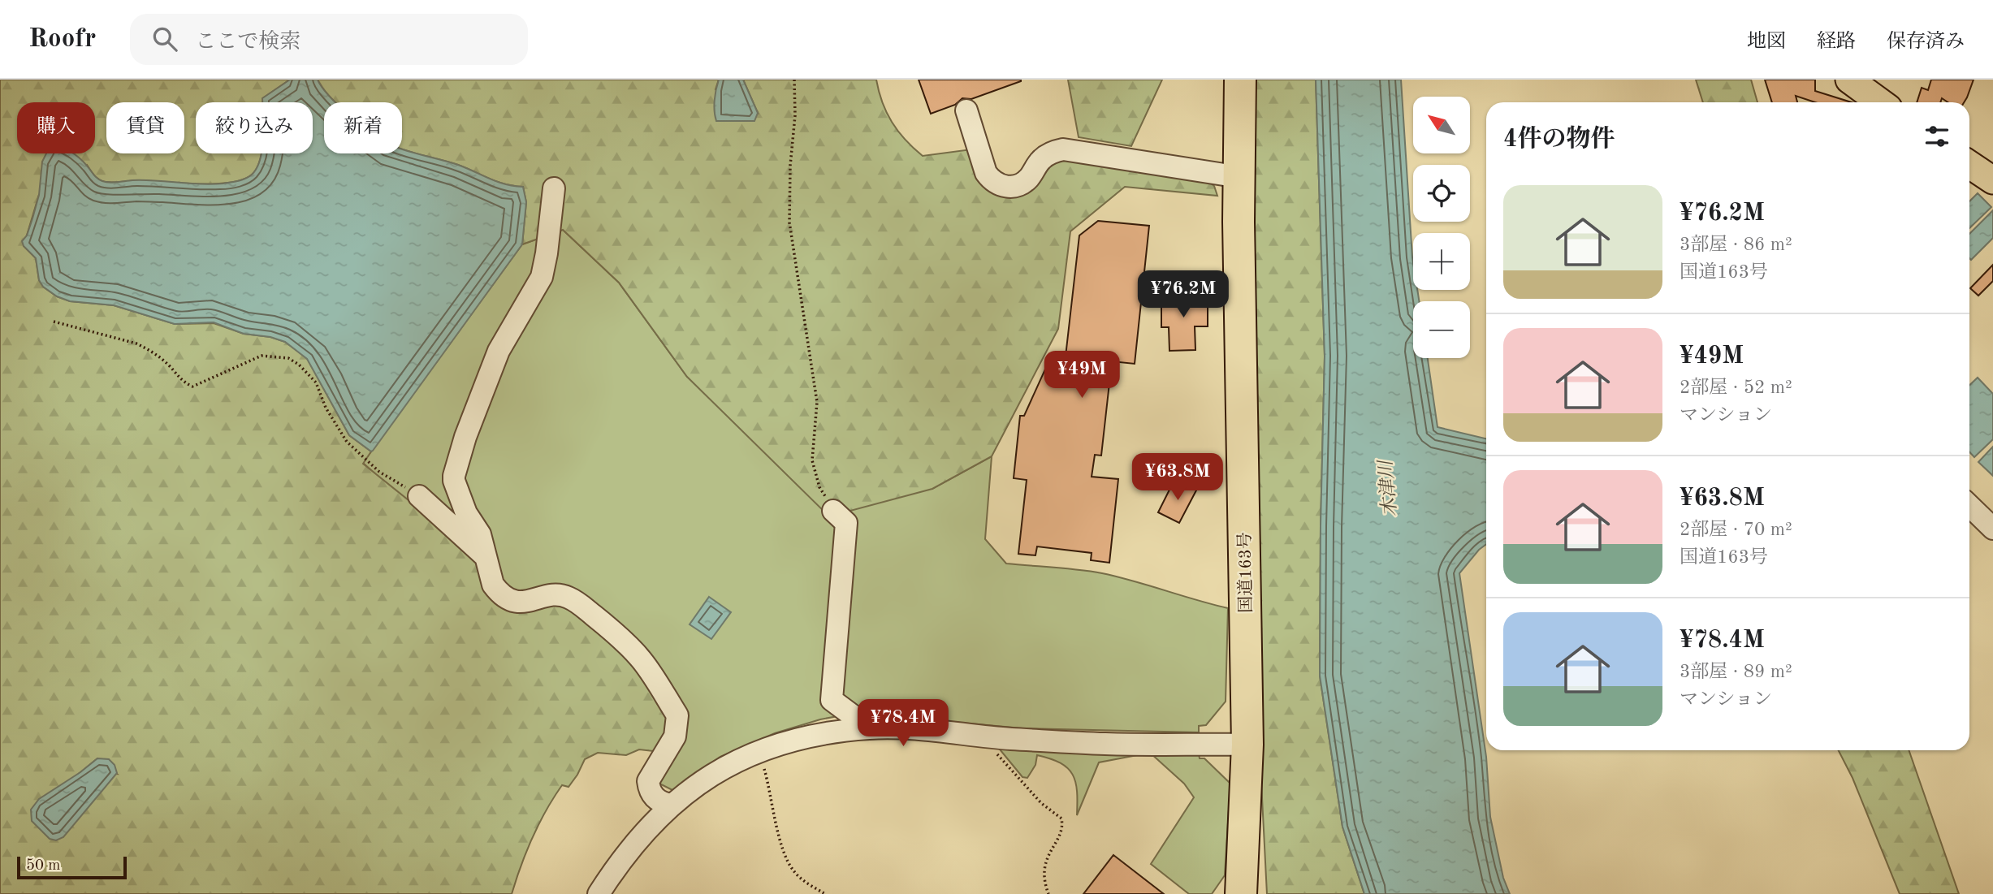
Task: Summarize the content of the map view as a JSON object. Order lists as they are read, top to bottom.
{
  "streets": {
    "highway": ["国道163号"]
  },
  "water": ["木津川"],
  "scale_bar": "50 m",
  "north": "top left",
  "page": {
    "header": "Roofr",
    "search": "ここで検索",
    "nav": ["地図", "経路", "保存済み"],
    "map_buttons": ["+", "−"],
    "chip": [
      "購入",
      "賃貸",
      "絞り込み",
      "新着"
    ],
    "heading": "4件の物件",
    "list": [
      {
        "name": "¥76.2M",
        "note": "3部屋 · 86 m² · 国道163号"
      },
      {
        "name": "¥49M",
        "note": "2部屋 · 52 m² · マンション"
      },
      {
        "name": "¥63.8M",
        "note": "2部屋 · 70 m² · 国道163号"
      },
      {
        "name": "¥78.4M",
        "note": "3部屋 · 89 m² · マンション"
      }
    ],
    "price": [
      "¥76.2M",
      "¥49M",
      "¥63.8M",
      "¥78.4M"
    ],
    "scale": "50 m"
  }
}
